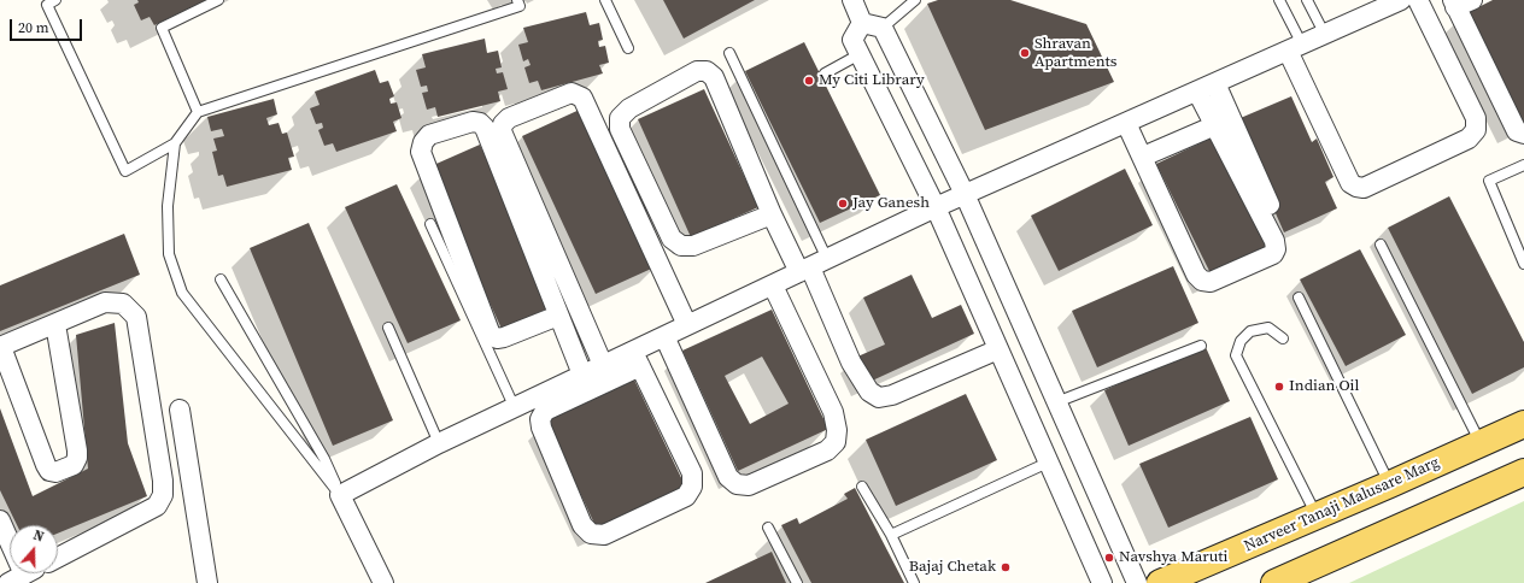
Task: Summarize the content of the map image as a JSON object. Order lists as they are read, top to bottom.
{
  "streets": {
    "main road": ["Narveer Tanaji Malusare Marg"]
  },
  "places": [
    "Shravan Apartments",
    "My Citi Library",
    "Jay Ganesh",
    "Indian Oil",
    "Navshya Maruti",
    "Bajaj Chetak"
  ],
  "scale_bar": "20 m",
  "north": "top"
}
